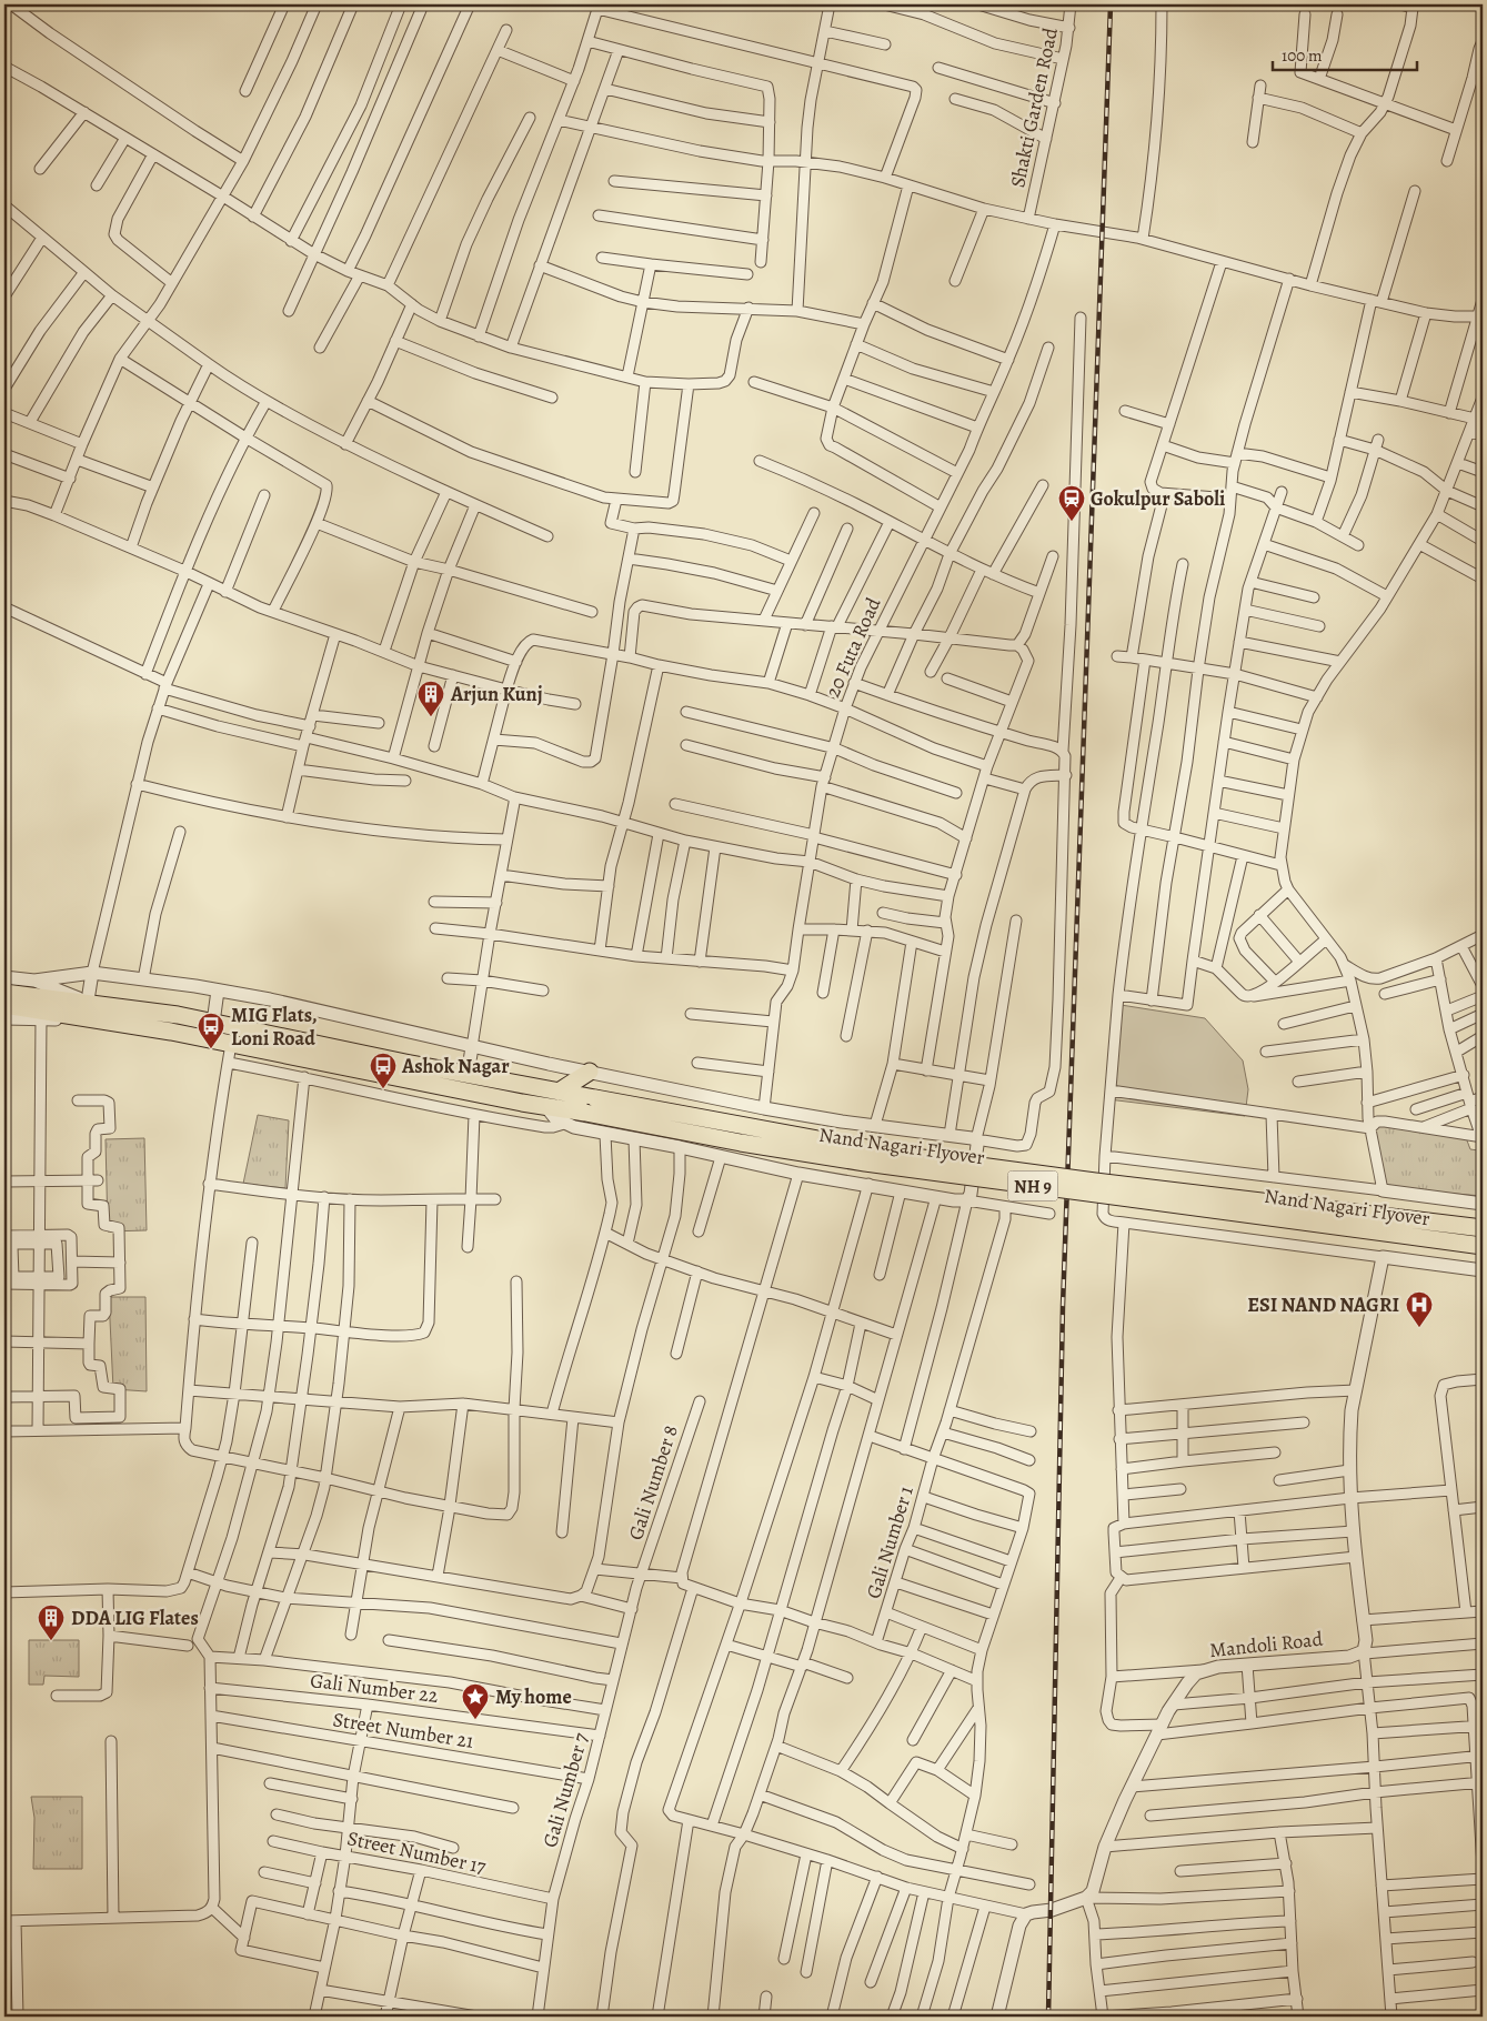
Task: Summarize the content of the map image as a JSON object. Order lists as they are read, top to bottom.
{
  "streets": {
    "highway": ["Nand Nagari Flyover", "NH 9"],
    "street": [
      "Shakti Garden Road",
      "20 Futa Road",
      "Gali Number 8",
      "Gali Number 1",
      "Mandoli Road",
      "Gali Number 22",
      "Street Number 21",
      "Gali Number 7",
      "Street Number 17"
    ]
  },
  "crossings": [
    ["Nand Nagari Flyover", "NH 9"],
    ["Gali Number 8", "Gali Number 7"],
    ["Gali Number 22", "Gali Number 7"],
    ["Street Number 21", "Gali Number 7"],
    ["Gali Number 7", "Street Number 17"]
  ],
  "places": {
    "station": ["Gokulpur Saboli"],
    "building": ["Arjun Kunj", "DDA LIG Flates"],
    "bus stop": ["MIG Flats, Loni Road", "Ashok Nagar"],
    "hospital": ["ESI NAND NAGRI"],
    "place": ["My home"]
  },
  "scale_bar": "100 m"
}
